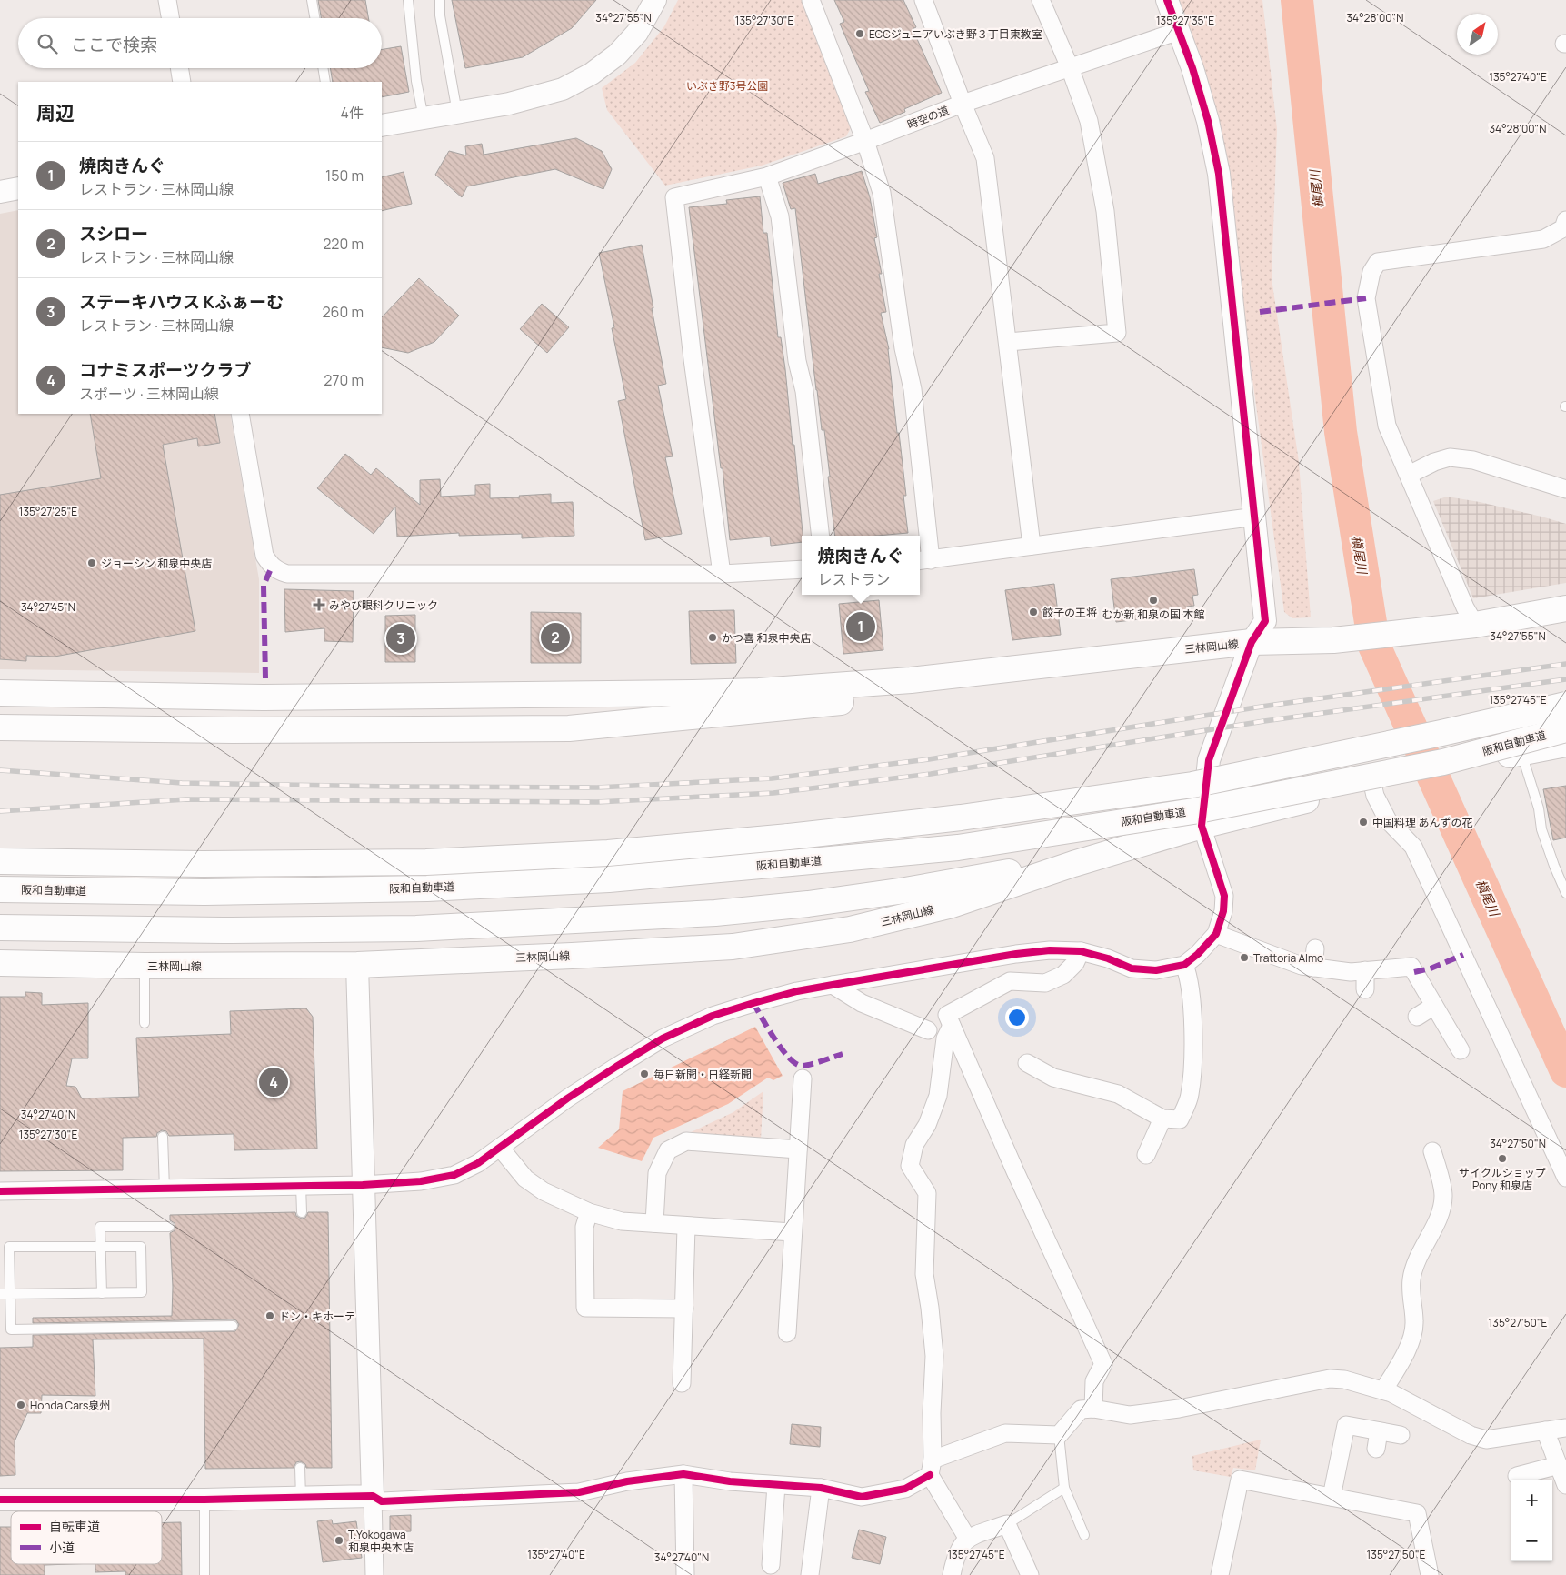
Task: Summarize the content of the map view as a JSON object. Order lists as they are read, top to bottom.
{
  "streets": {
    "main road": ["三林岡山線", "阪和自動車道"],
    "street": ["時空の道"]
  },
  "water": ["槇尾川"],
  "parks": ["いぶき野3号公園"],
  "places": {
    "other": [
      "ECCジュニアいぶき野３丁目東教室",
      "ジョーシン 和泉中央店",
      "むか新 和泉の国 本館",
      "餃子の王将",
      "かつ喜 和泉中央店",
      "中国料理 あんずの花",
      "Trattoria Almo",
      "毎日新聞・日経新聞",
      "サイクルショップ Pony 和泉店",
      "ドン・キホーテ",
      "Honda Cars泉州",
      "T.Yokogawa 和泉中央本店"
    ],
    "health": ["みやび眼科クリニック"]
  },
  "legend": ["自転車道", "小道"],
  "north": "top right",
  "page": {
    "search": "ここで検索",
    "heading": ["周辺", "4件"],
    "list": [
      {
        "mark": "1",
        "name": "焼肉きんぐ",
        "note": "レストラン · 三林岡山線",
        "value": "150 m"
      },
      {
        "mark": "2",
        "name": "スシロー",
        "note": "レストラン · 三林岡山線",
        "value": "220 m"
      },
      {
        "mark": "3",
        "name": "ステーキハウス Kふぁーむ",
        "note": "レストラン · 三林岡山線",
        "value": "260 m"
      },
      {
        "mark": "4",
        "name": "コナミスポーツクラブ",
        "note": "スポーツ · 三林岡山線",
        "value": "270 m"
      }
    ],
    "popup": ["焼肉きんぐ", "レストラン"],
    "pins": [
      "1",
      "2",
      "3",
      "4"
    ],
    "map_buttons": ["+", "−"]
  },
  "coordinates": [
    "34°27'55\"N",
    "34°28'00\"N",
    "135°27'30\"E",
    "135°27'35\"E",
    "135°27'40\"E",
    "135°27'25\"E",
    "34°27'45\"N",
    "135°27'45\"E",
    "34°27'40\"N",
    "34°27'50\"N",
    "135°27'50\"E"
  ]
}
